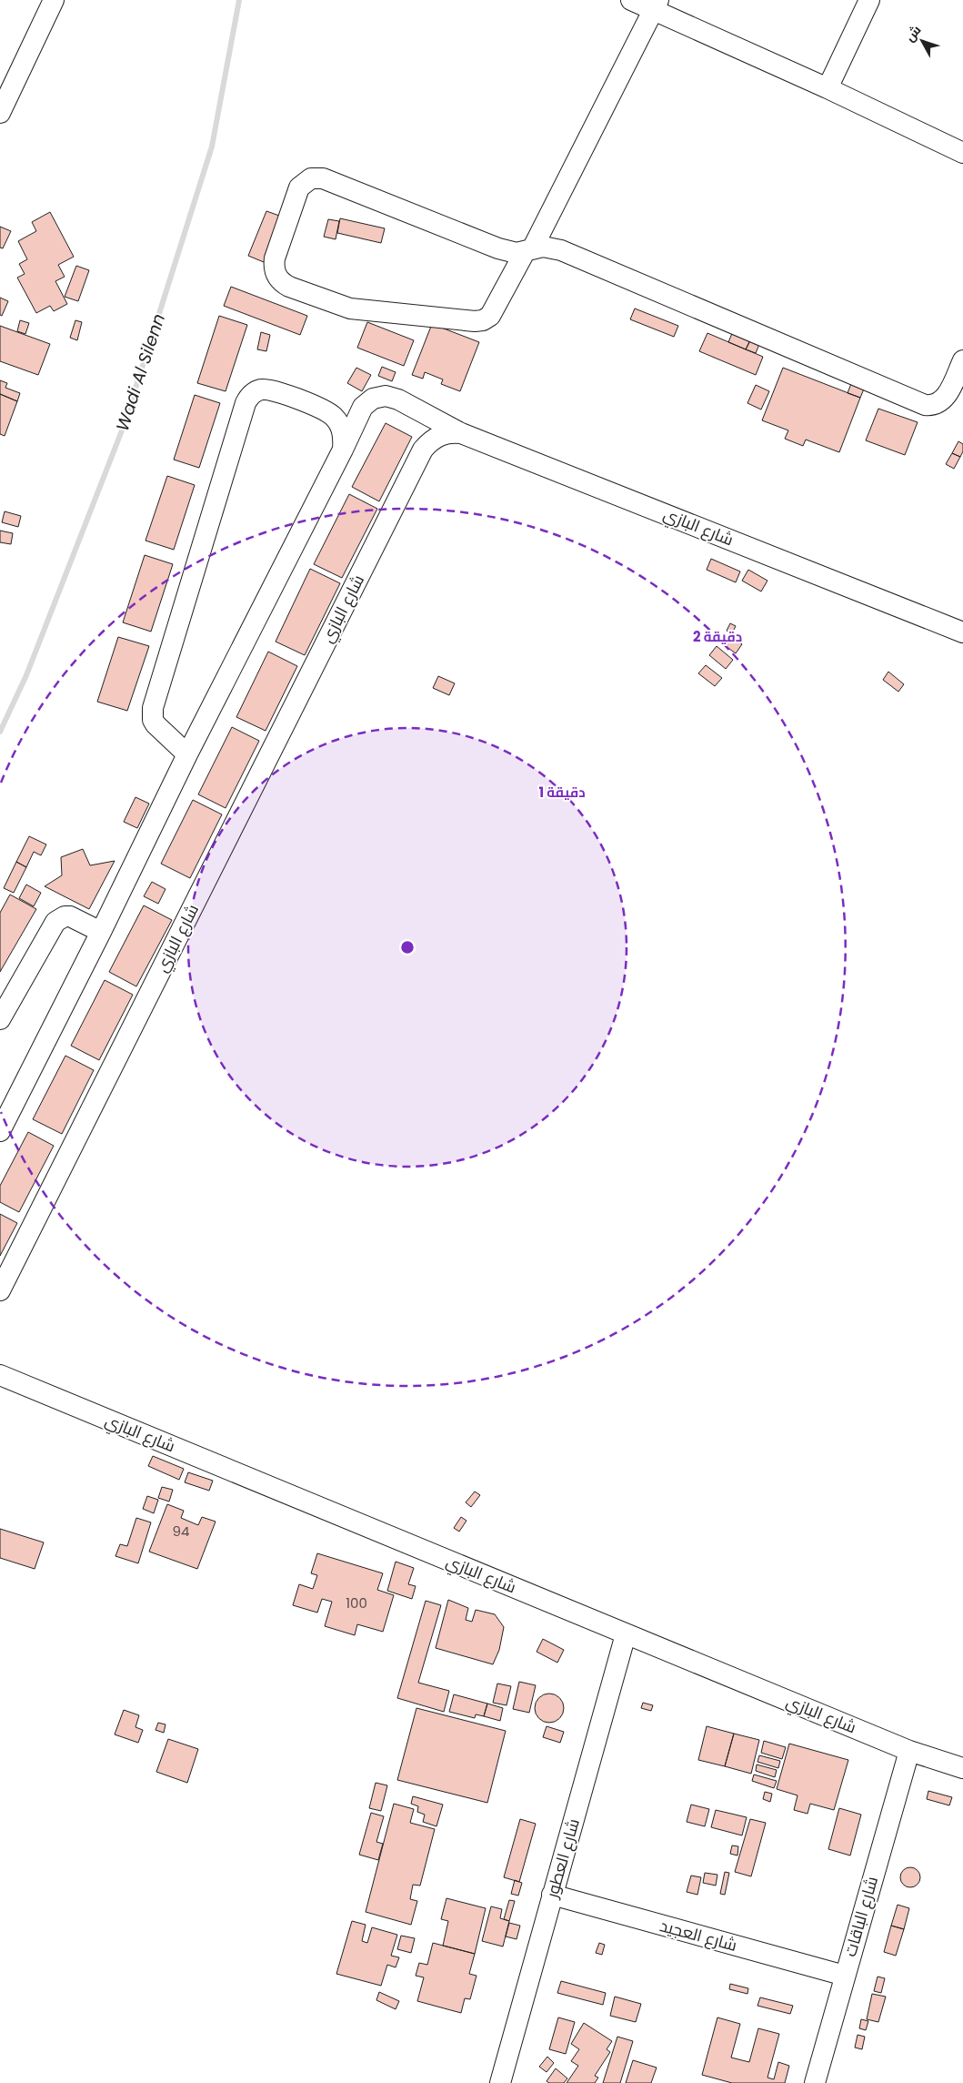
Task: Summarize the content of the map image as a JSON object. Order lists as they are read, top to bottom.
{
  "streets": {
    "street": [
      "شارع البازي",
      "شارع العطور",
      "شارع الباقات",
      "شارع العجيد"
    ]
  },
  "crossings": [
    ["شارع البازي", "شارع العطور"],
    ["شارع البازي", "شارع الباقات"],
    ["شارع العطور", "شارع العجيد"],
    ["شارع الباقات", "شارع العجيد"]
  ],
  "water": ["Wadi Al Silenn"],
  "house_numbers": ["94", "100"],
  "north": "top left",
  "rings": ["2 دقيقة", "1 دقيقة"]
}
